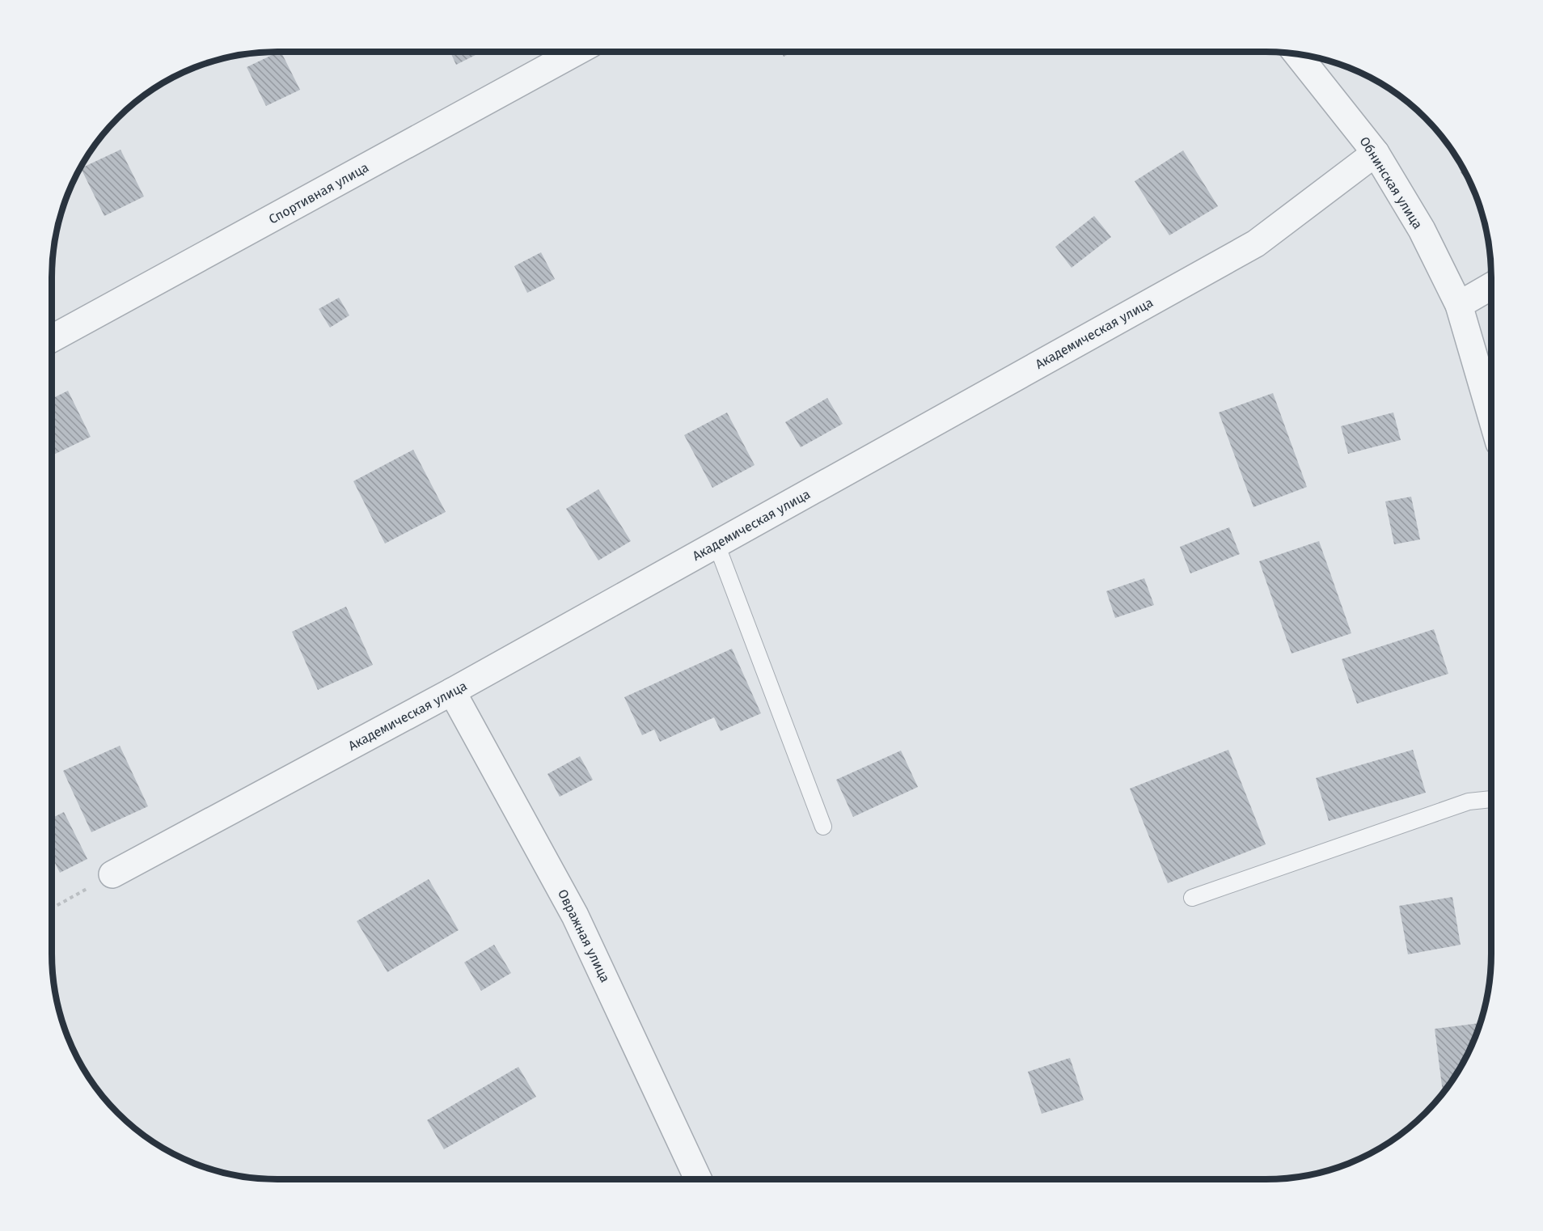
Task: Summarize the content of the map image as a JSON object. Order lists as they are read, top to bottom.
{
  "streets": {
    "street": [
      "Обнинская улица",
      "Спортивная улица",
      "Академическая улица",
      "Овражная улица"
    ]
  },
  "crossings": [
    ["Обнинская улица", "Академическая улица"],
    ["Академическая улица", "Овражная улица"]
  ]
}
